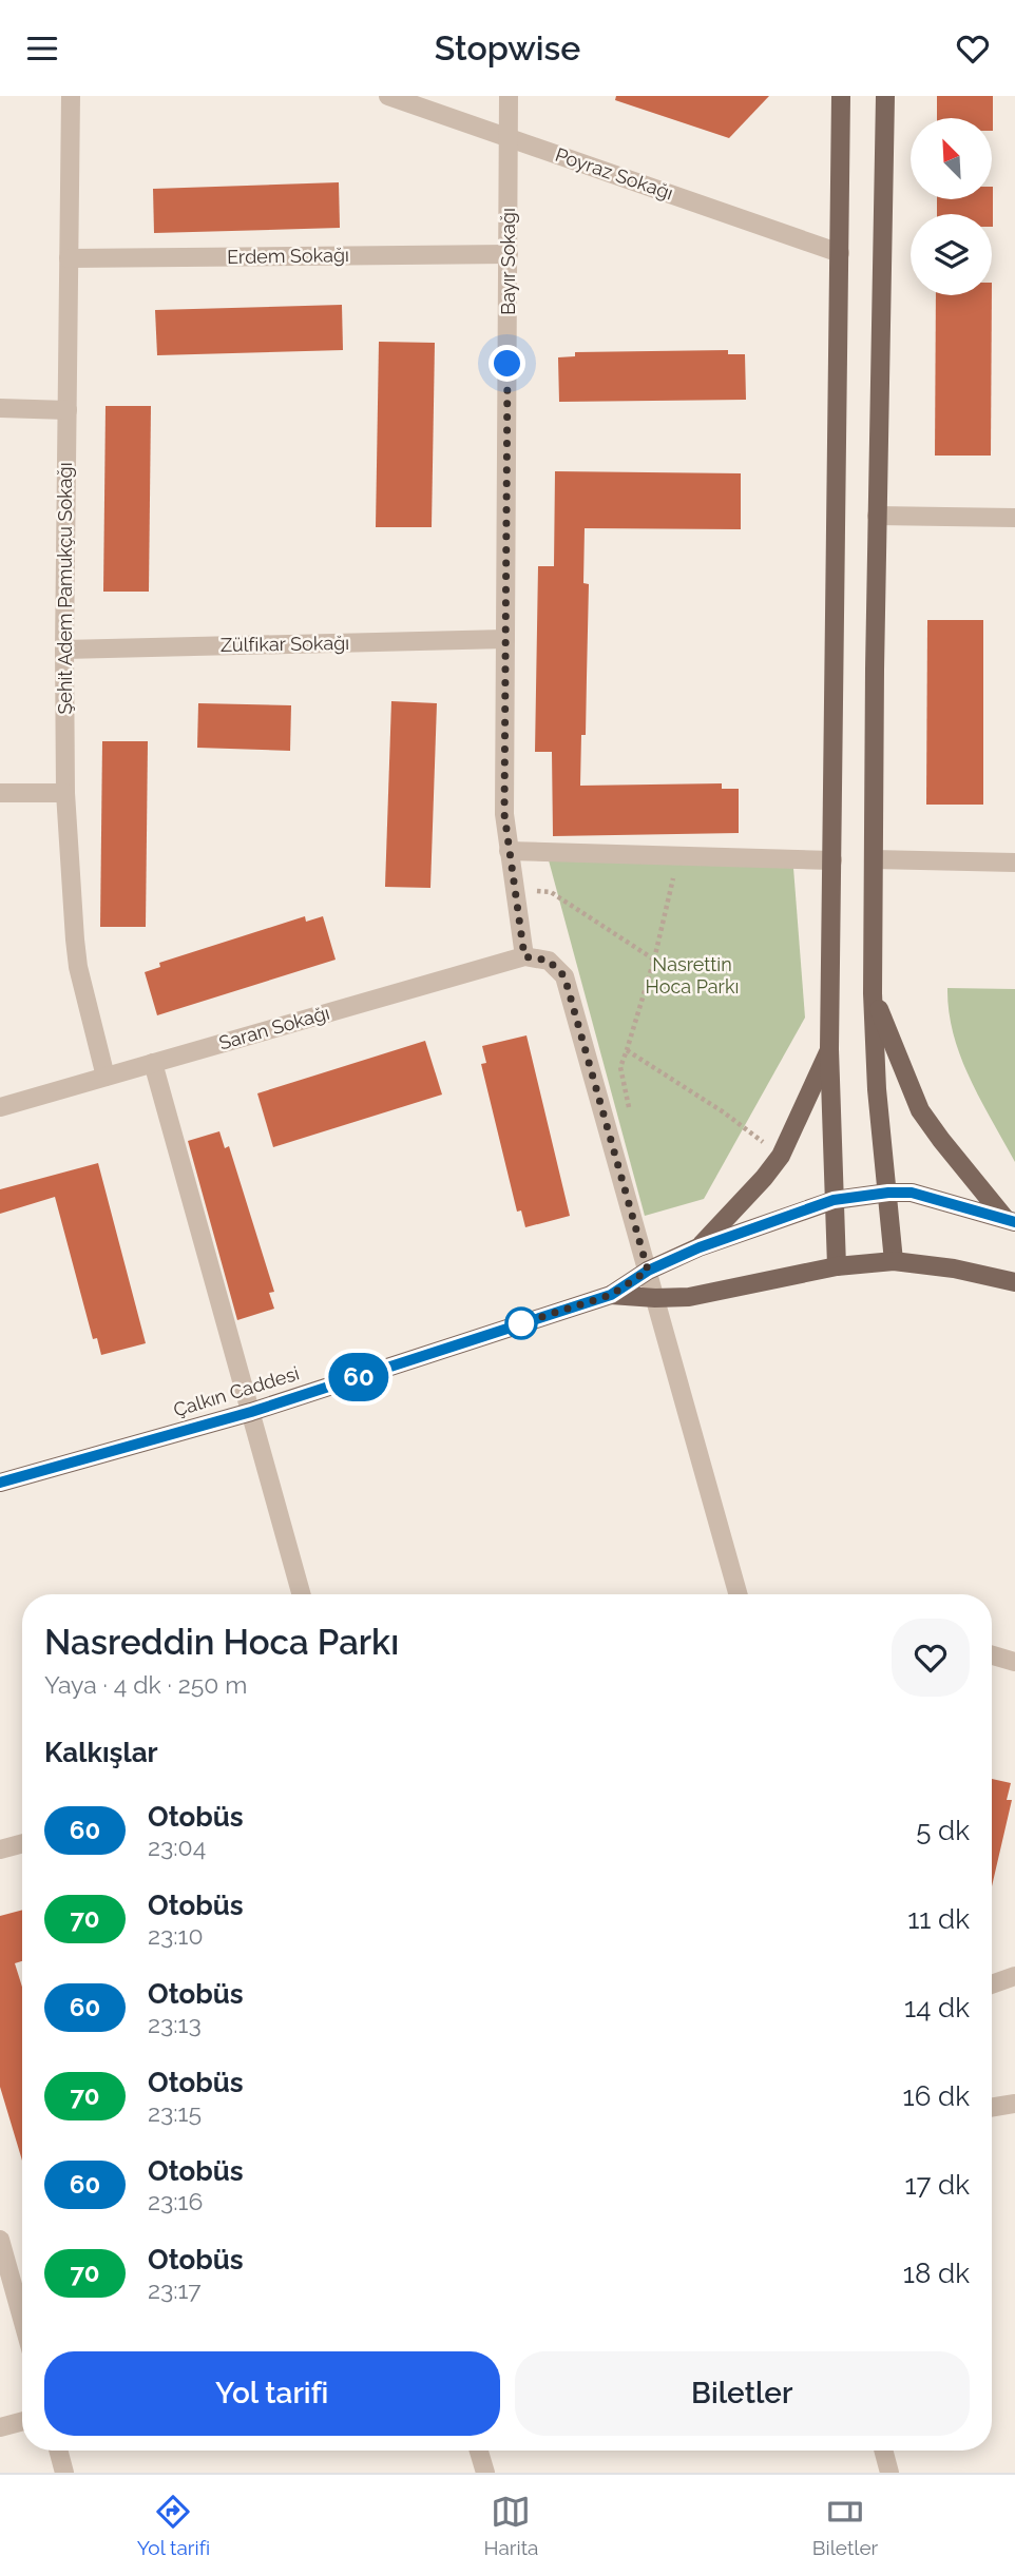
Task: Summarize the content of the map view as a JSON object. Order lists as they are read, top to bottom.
{
  "streets": {
    "main road": ["Çalkın Caddesi"],
    "street": [
      "Poyraz Sokağı",
      "Erdem Sokağı",
      "Bayır Sokağı",
      "Şehit Adem Pamukçu Sokağı",
      "Zülfikar Sokağı",
      "Saran Sokağı"
    ]
  },
  "crossings": [
    ["Poyraz Sokağı", "Bayır Sokağı"],
    ["Erdem Sokağı", "Bayır Sokağı"],
    ["Erdem Sokağı", "Şehit Adem Pamukçu Sokağı"],
    ["Bayır Sokağı", "Zülfikar Sokağı"],
    ["Bayır Sokağı", "Saran Sokağı"],
    ["Şehit Adem Pamukçu Sokağı", "Zülfikar Sokağı"],
    ["Şehit Adem Pamukçu Sokağı", "Saran Sokağı"],
    ["Saran Sokağı", "Çalkın Caddesi"]
  ],
  "parks": ["Nasrettin Hoca Parkı"],
  "lines": ["bus line 60"],
  "north": "top left",
  "page": {
    "header": "Stopwise",
    "on_map": "60",
    "heading": [
      ["Nasreddin Hoca Parkı", "Yaya · 4 dk · 250 m"],
      "Kalkışlar"
    ],
    "list": [
      {
        "mark": "60",
        "name": "Otobüs",
        "note": "23:04",
        "value": "5 dk"
      },
      {
        "mark": "70",
        "name": "Otobüs",
        "note": "23:10",
        "value": "11 dk"
      },
      {
        "mark": "60",
        "name": "Otobüs",
        "note": "23:13",
        "value": "14 dk"
      },
      {
        "mark": "70",
        "name": "Otobüs",
        "note": "23:15",
        "value": "16 dk"
      },
      {
        "mark": "60",
        "name": "Otobüs",
        "note": "23:16",
        "value": "17 dk"
      },
      {
        "mark": "70",
        "name": "Otobüs",
        "note": "23:17",
        "value": "18 dk"
      }
    ],
    "buttons": ["Yol tarifi", "Biletler"],
    "tabs": ["Yol tarifi", "Harita", "Biletler"]
  }
}
